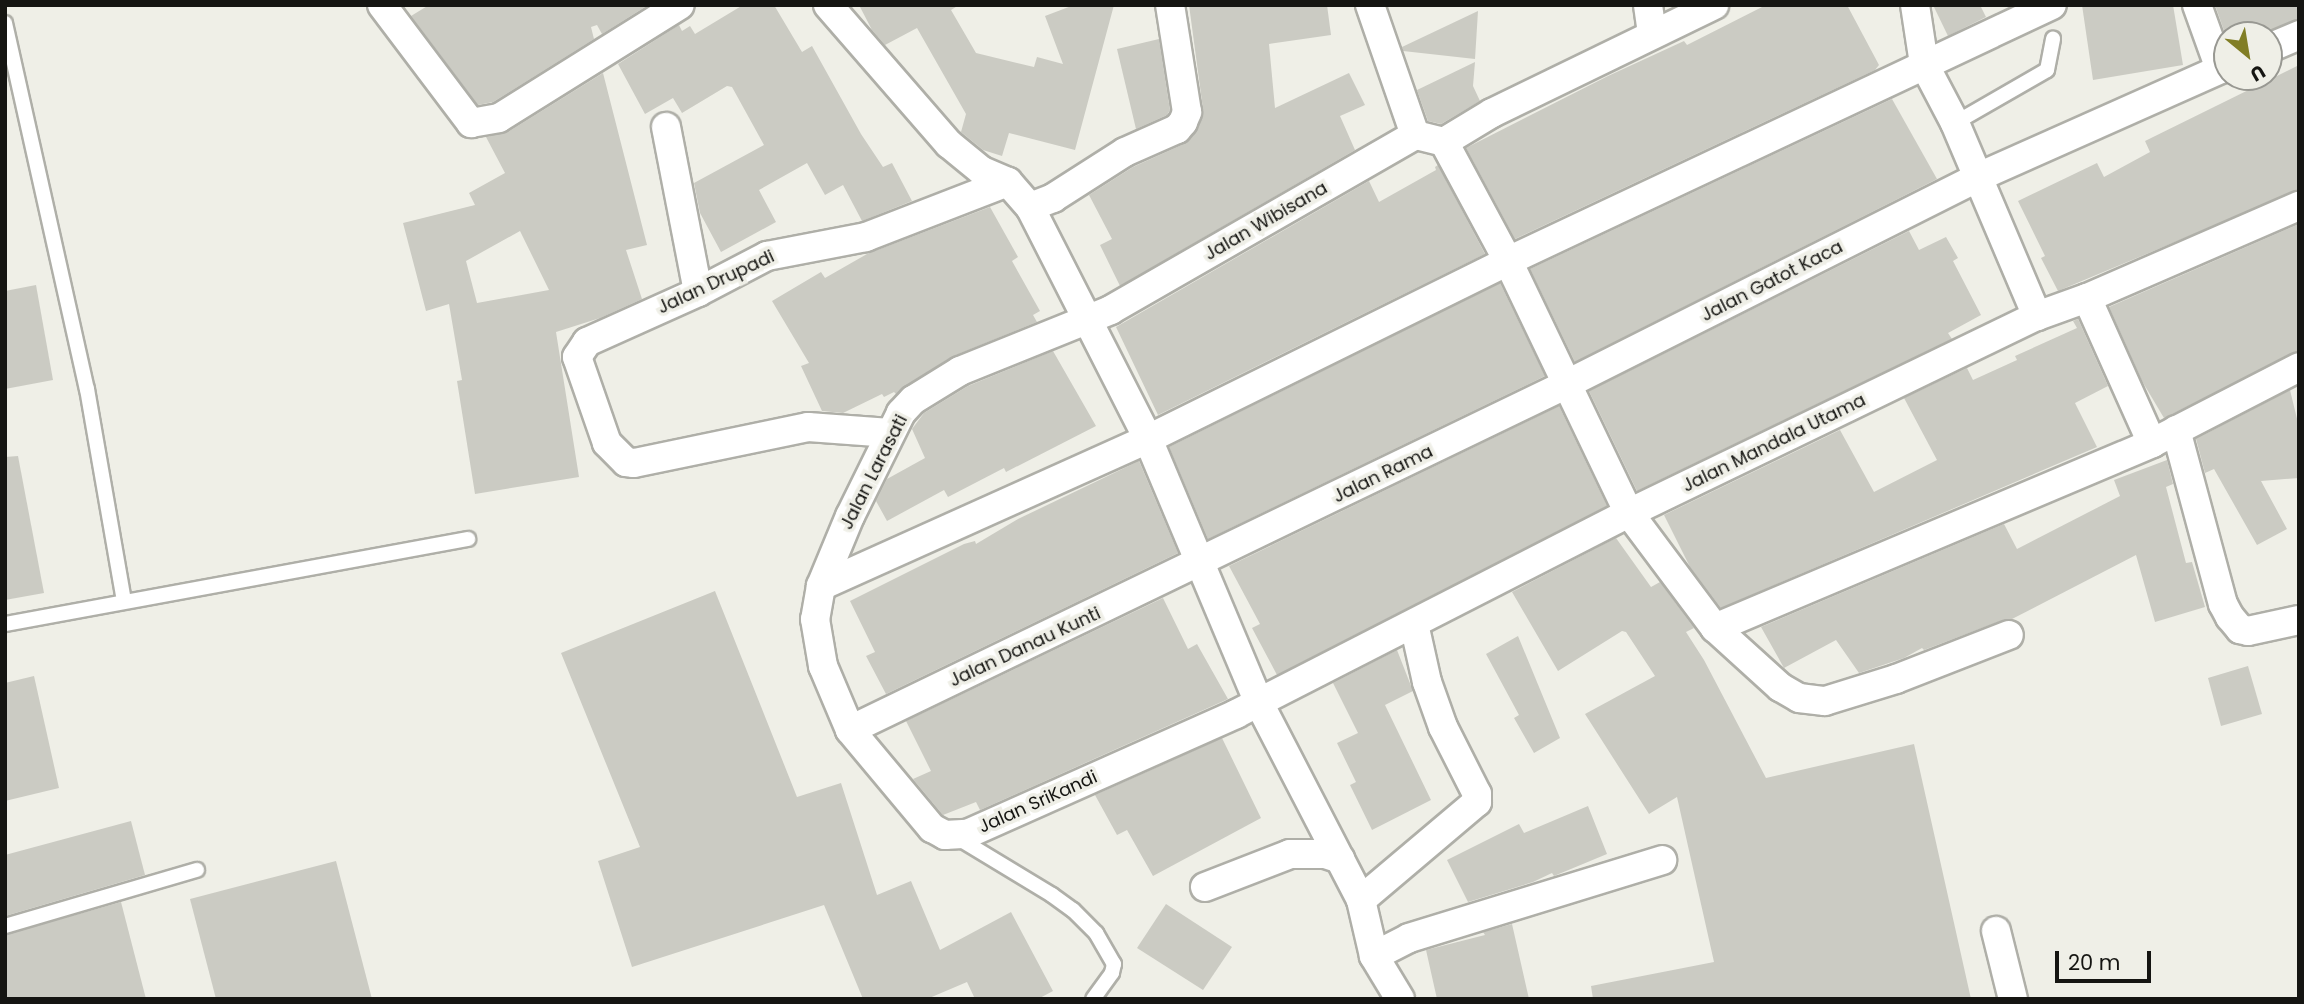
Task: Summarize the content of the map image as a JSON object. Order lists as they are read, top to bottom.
{
  "streets": {
    "street": [
      "Jalan Wibisana",
      "Jalan Gatot Kaca",
      "Jalan Drupadi",
      "Jalan Mandala Utama",
      "Jalan Larasati",
      "Jalan Rama",
      "Jalan Danau Kunti",
      "Jalan SriKandi"
    ]
  },
  "crossings": [
    ["Jalan Wibisana", "Jalan Larasati"],
    ["Jalan Gatot Kaca", "Jalan Rama"],
    ["Jalan Drupadi", "Jalan Larasati"],
    ["Jalan Mandala Utama", "Jalan SriKandi"],
    ["Jalan Larasati", "Jalan Danau Kunti"],
    ["Jalan Rama", "Jalan Danau Kunti"]
  ],
  "scale_bar": "20 m",
  "north": "bottom right"
}
